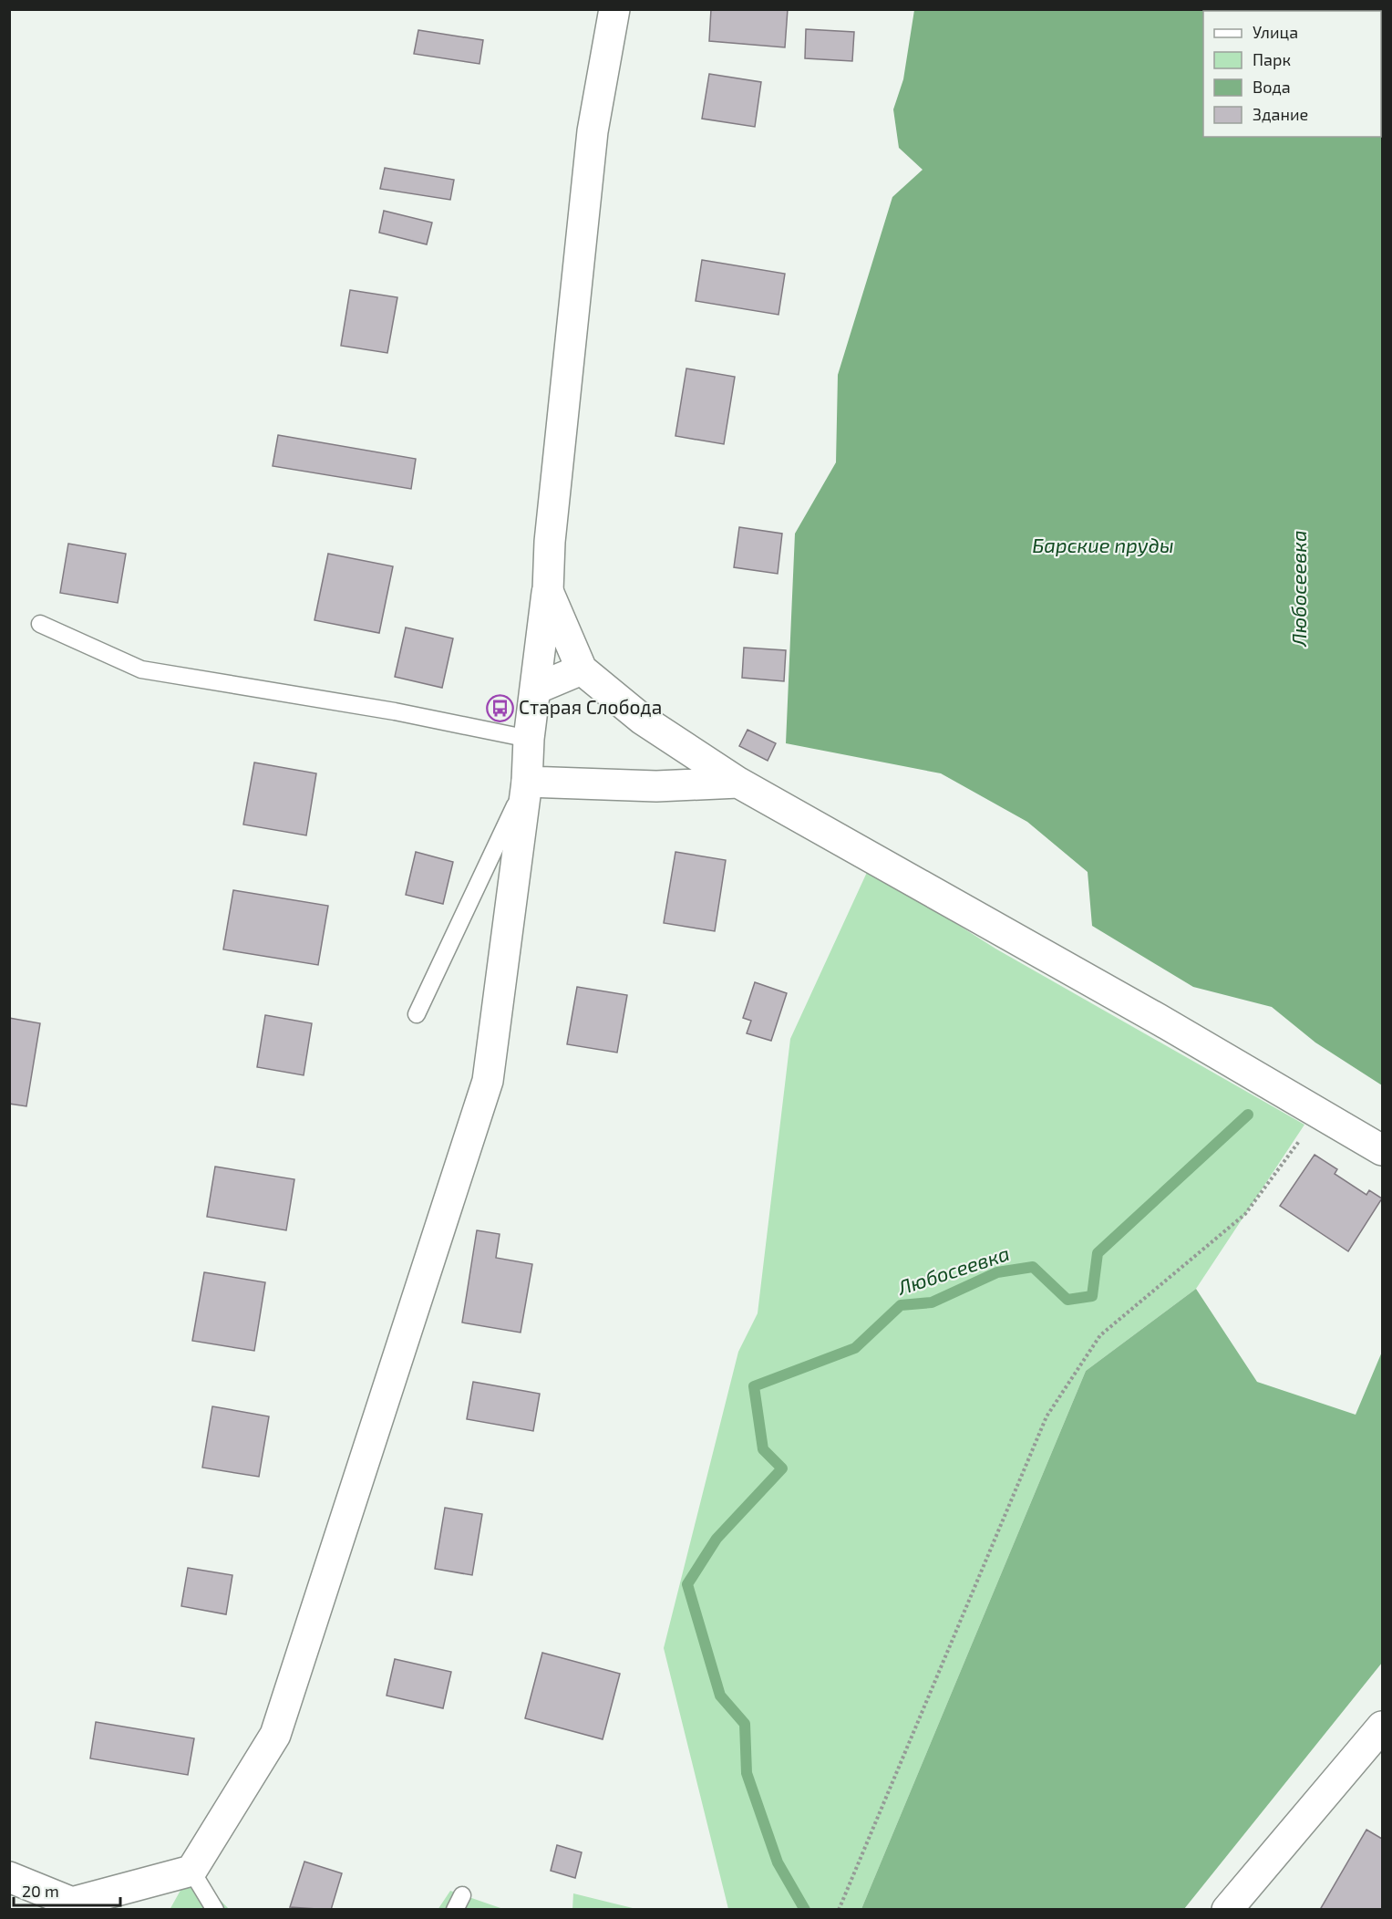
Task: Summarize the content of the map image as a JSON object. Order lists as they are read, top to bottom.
{
  "water": ["Барские пруды", "Любосеевка"],
  "places": {
    "bus stop": ["Старая Слобода"]
  },
  "legend": [
    "Улица",
    "Парк",
    "Вода",
    "Здание"
  ],
  "scale_bar": "20 m"
}
